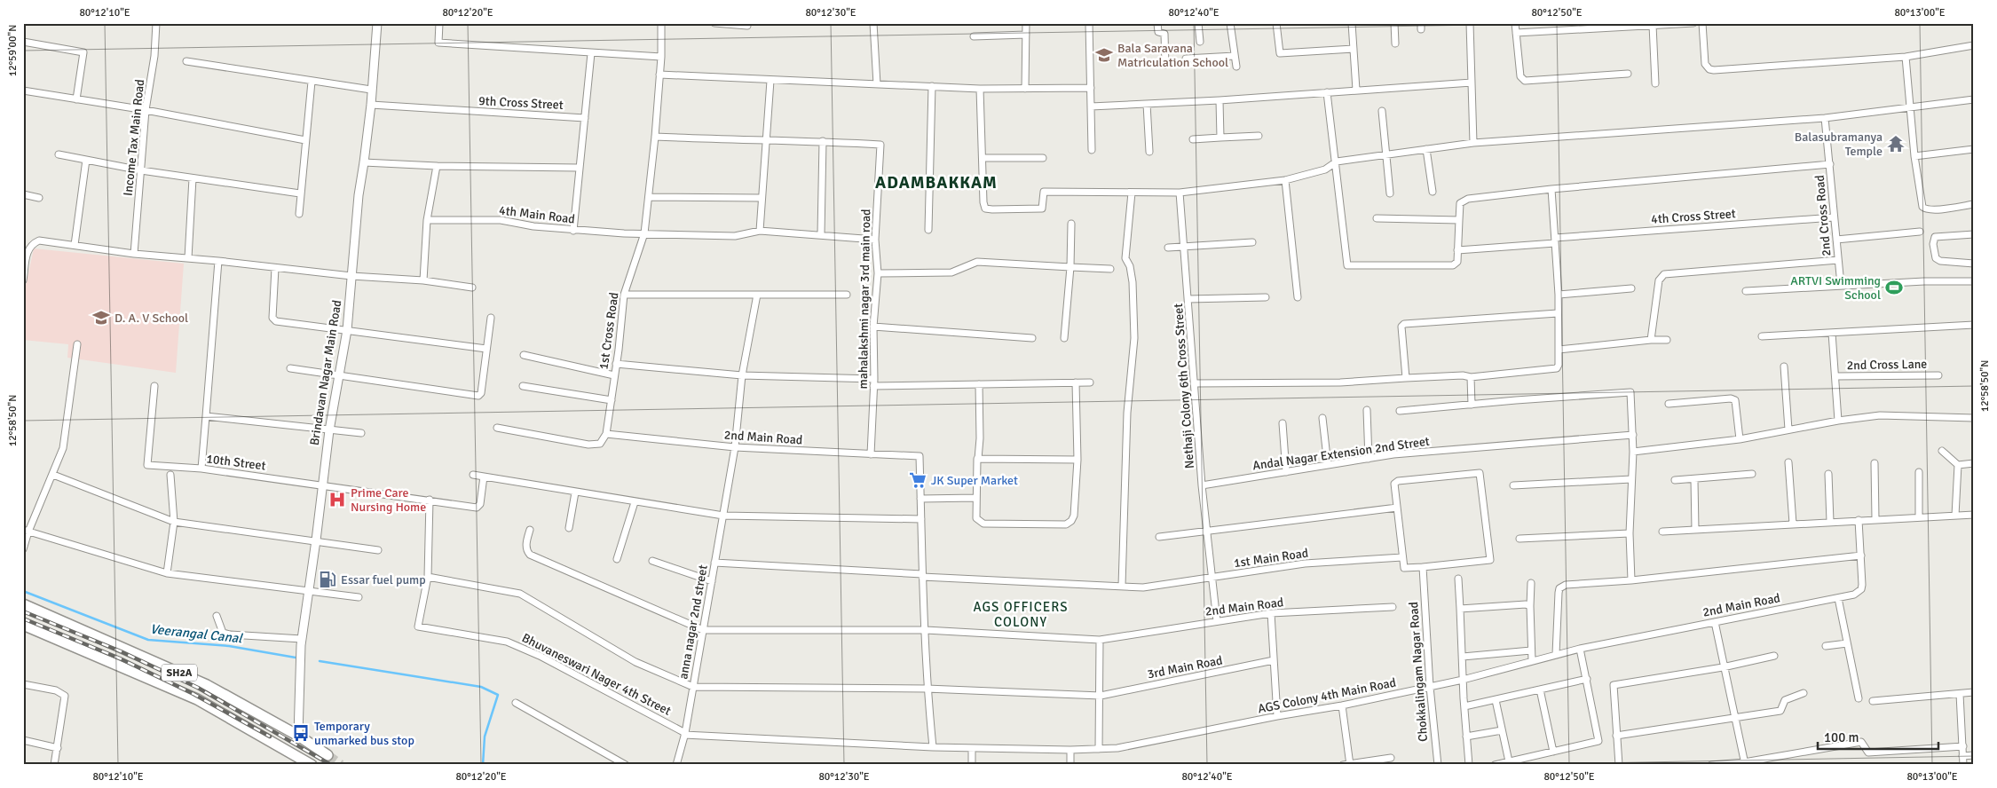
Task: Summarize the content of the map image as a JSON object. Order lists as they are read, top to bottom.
{
  "streets": {
    "main road": ["SH2A"],
    "street": [
      "9th Cross Street",
      "Income Tax Main Road",
      "4th Main Road",
      "2nd Cross Road",
      "4th Cross Street",
      "mahalakshmi nagar 3rd main road",
      "1st Cross Road",
      "2nd Cross Lane",
      "Brindavan Nagar Main Road",
      "Nethaji Colony 6th Cross Street",
      "2nd Main Road",
      "Andal Nagar Extension 2nd Street",
      "10th Street",
      "1st Main Road",
      "anna nagar 2nd street",
      "3rd Main Road",
      "Chokkalingam Nagar Road",
      "Bhuvaneswari Nager 4th Street",
      "AGS Colony 4th Main Road"
    ]
  },
  "crossings": [
    ["9th Cross Street", "Brindavan Nagar Main Road"],
    ["4th Main Road", "mahalakshmi nagar 3rd main road"],
    ["4th Main Road", "1st Cross Road"],
    ["2nd Cross Road", "4th Cross Street"],
    ["mahalakshmi nagar 3rd main road", "2nd Main Road"],
    ["1st Cross Road", "2nd Main Road"],
    ["Brindavan Nagar Main Road", "10th Street"],
    ["Brindavan Nagar Main Road", "SH2A"],
    ["Nethaji Colony 6th Cross Street", "2nd Main Road"],
    ["Nethaji Colony 6th Cross Street", "Andal Nagar Extension 2nd Street"],
    ["Nethaji Colony 6th Cross Street", "1st Main Road"],
    ["2nd Main Road", "anna nagar 2nd street"],
    ["2nd Main Road", "AGS Colony 4th Main Road"],
    ["1st Main Road", "anna nagar 2nd street"],
    ["anna nagar 2nd street", "3rd Main Road"],
    ["anna nagar 2nd street", "Bhuvaneswari Nager 4th Street"],
    ["anna nagar 2nd street", "AGS Colony 4th Main Road"],
    ["Chokkalingam Nagar Road", "AGS Colony 4th Main Road"],
    ["Bhuvaneswari Nager 4th Street", "AGS Colony 4th Main Road"]
  ],
  "districts": ["ADAMBAKKAM", "AGS OFFICERS COLONY"],
  "water": ["Veerangal Canal"],
  "places": {
    "school or university": ["Bala Saravana Matriculation School", "D. A. V School"],
    "temple": ["Balasubramanya Temple"],
    "sports": ["ARTVI Swimming School"],
    "supermarket": ["JK Super Market"],
    "hospital": ["Prime Care Nursing Home"],
    "fuel station": ["Essar fuel pump"],
    "bus stop": ["Temporary unmarked bus stop"]
  },
  "scale_bar": "100 m",
  "coordinates": [
    "80°12'10\"E",
    "80°12'20\"E",
    "80°12'30\"E",
    "80°12'40\"E",
    "80°12'50\"E",
    "80°13'00\"E",
    "12°59'00\"N",
    "12°58'50\"N"
  ]
}
